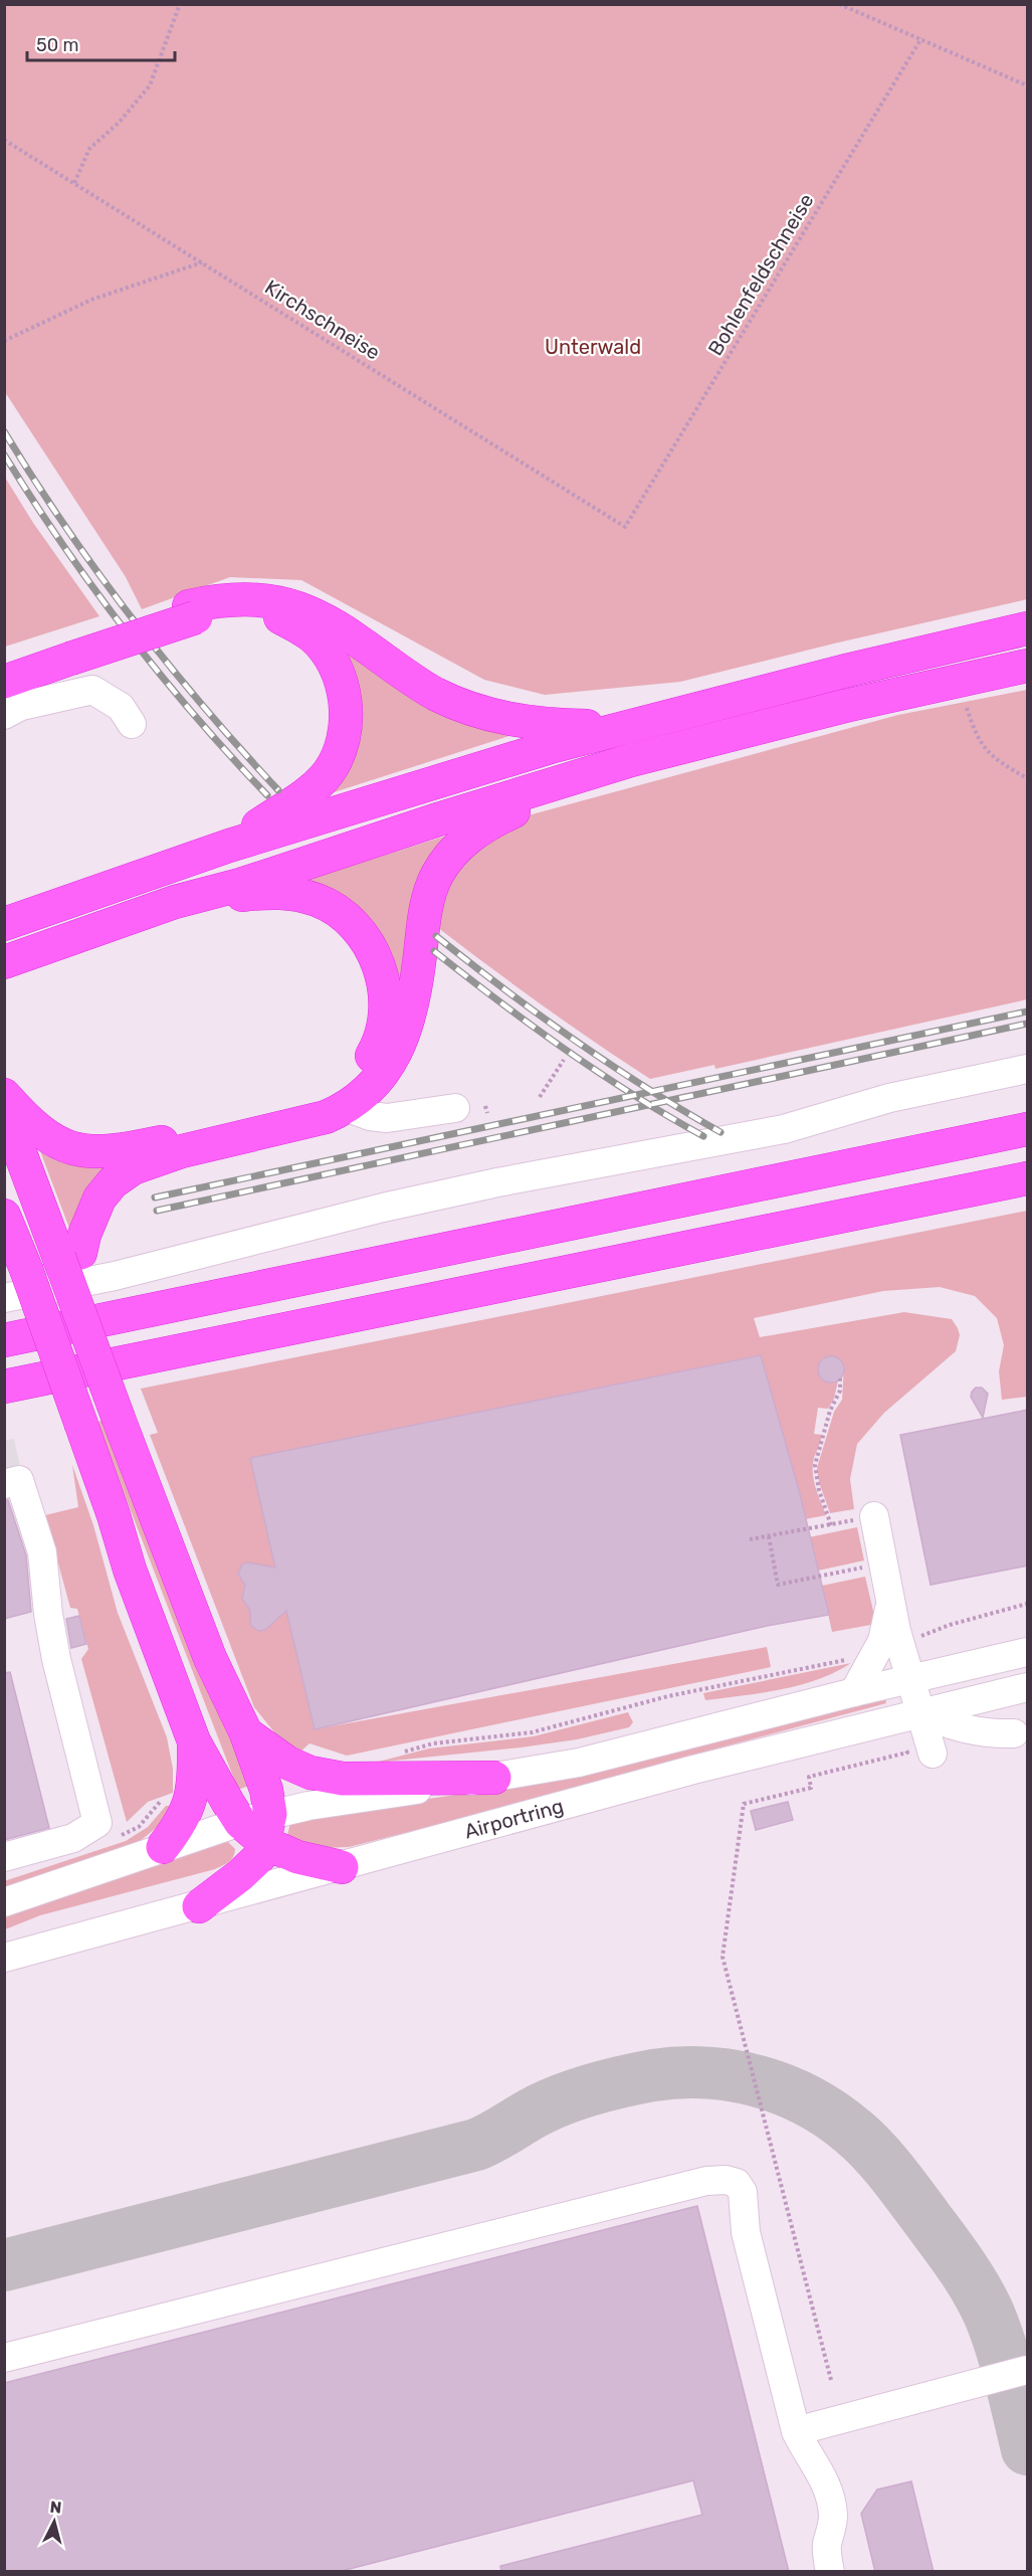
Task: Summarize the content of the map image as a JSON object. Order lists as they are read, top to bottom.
{
  "streets": {
    "street": ["Airportring"],
    "path": ["Bohlenfeldschneise", "Kirchschneise"]
  },
  "crossings": [
    ["Bohlenfeldschneise", "Kirchschneise"]
  ],
  "parks": ["Unterwald"],
  "scale_bar": "50 m",
  "north": "top"
}
